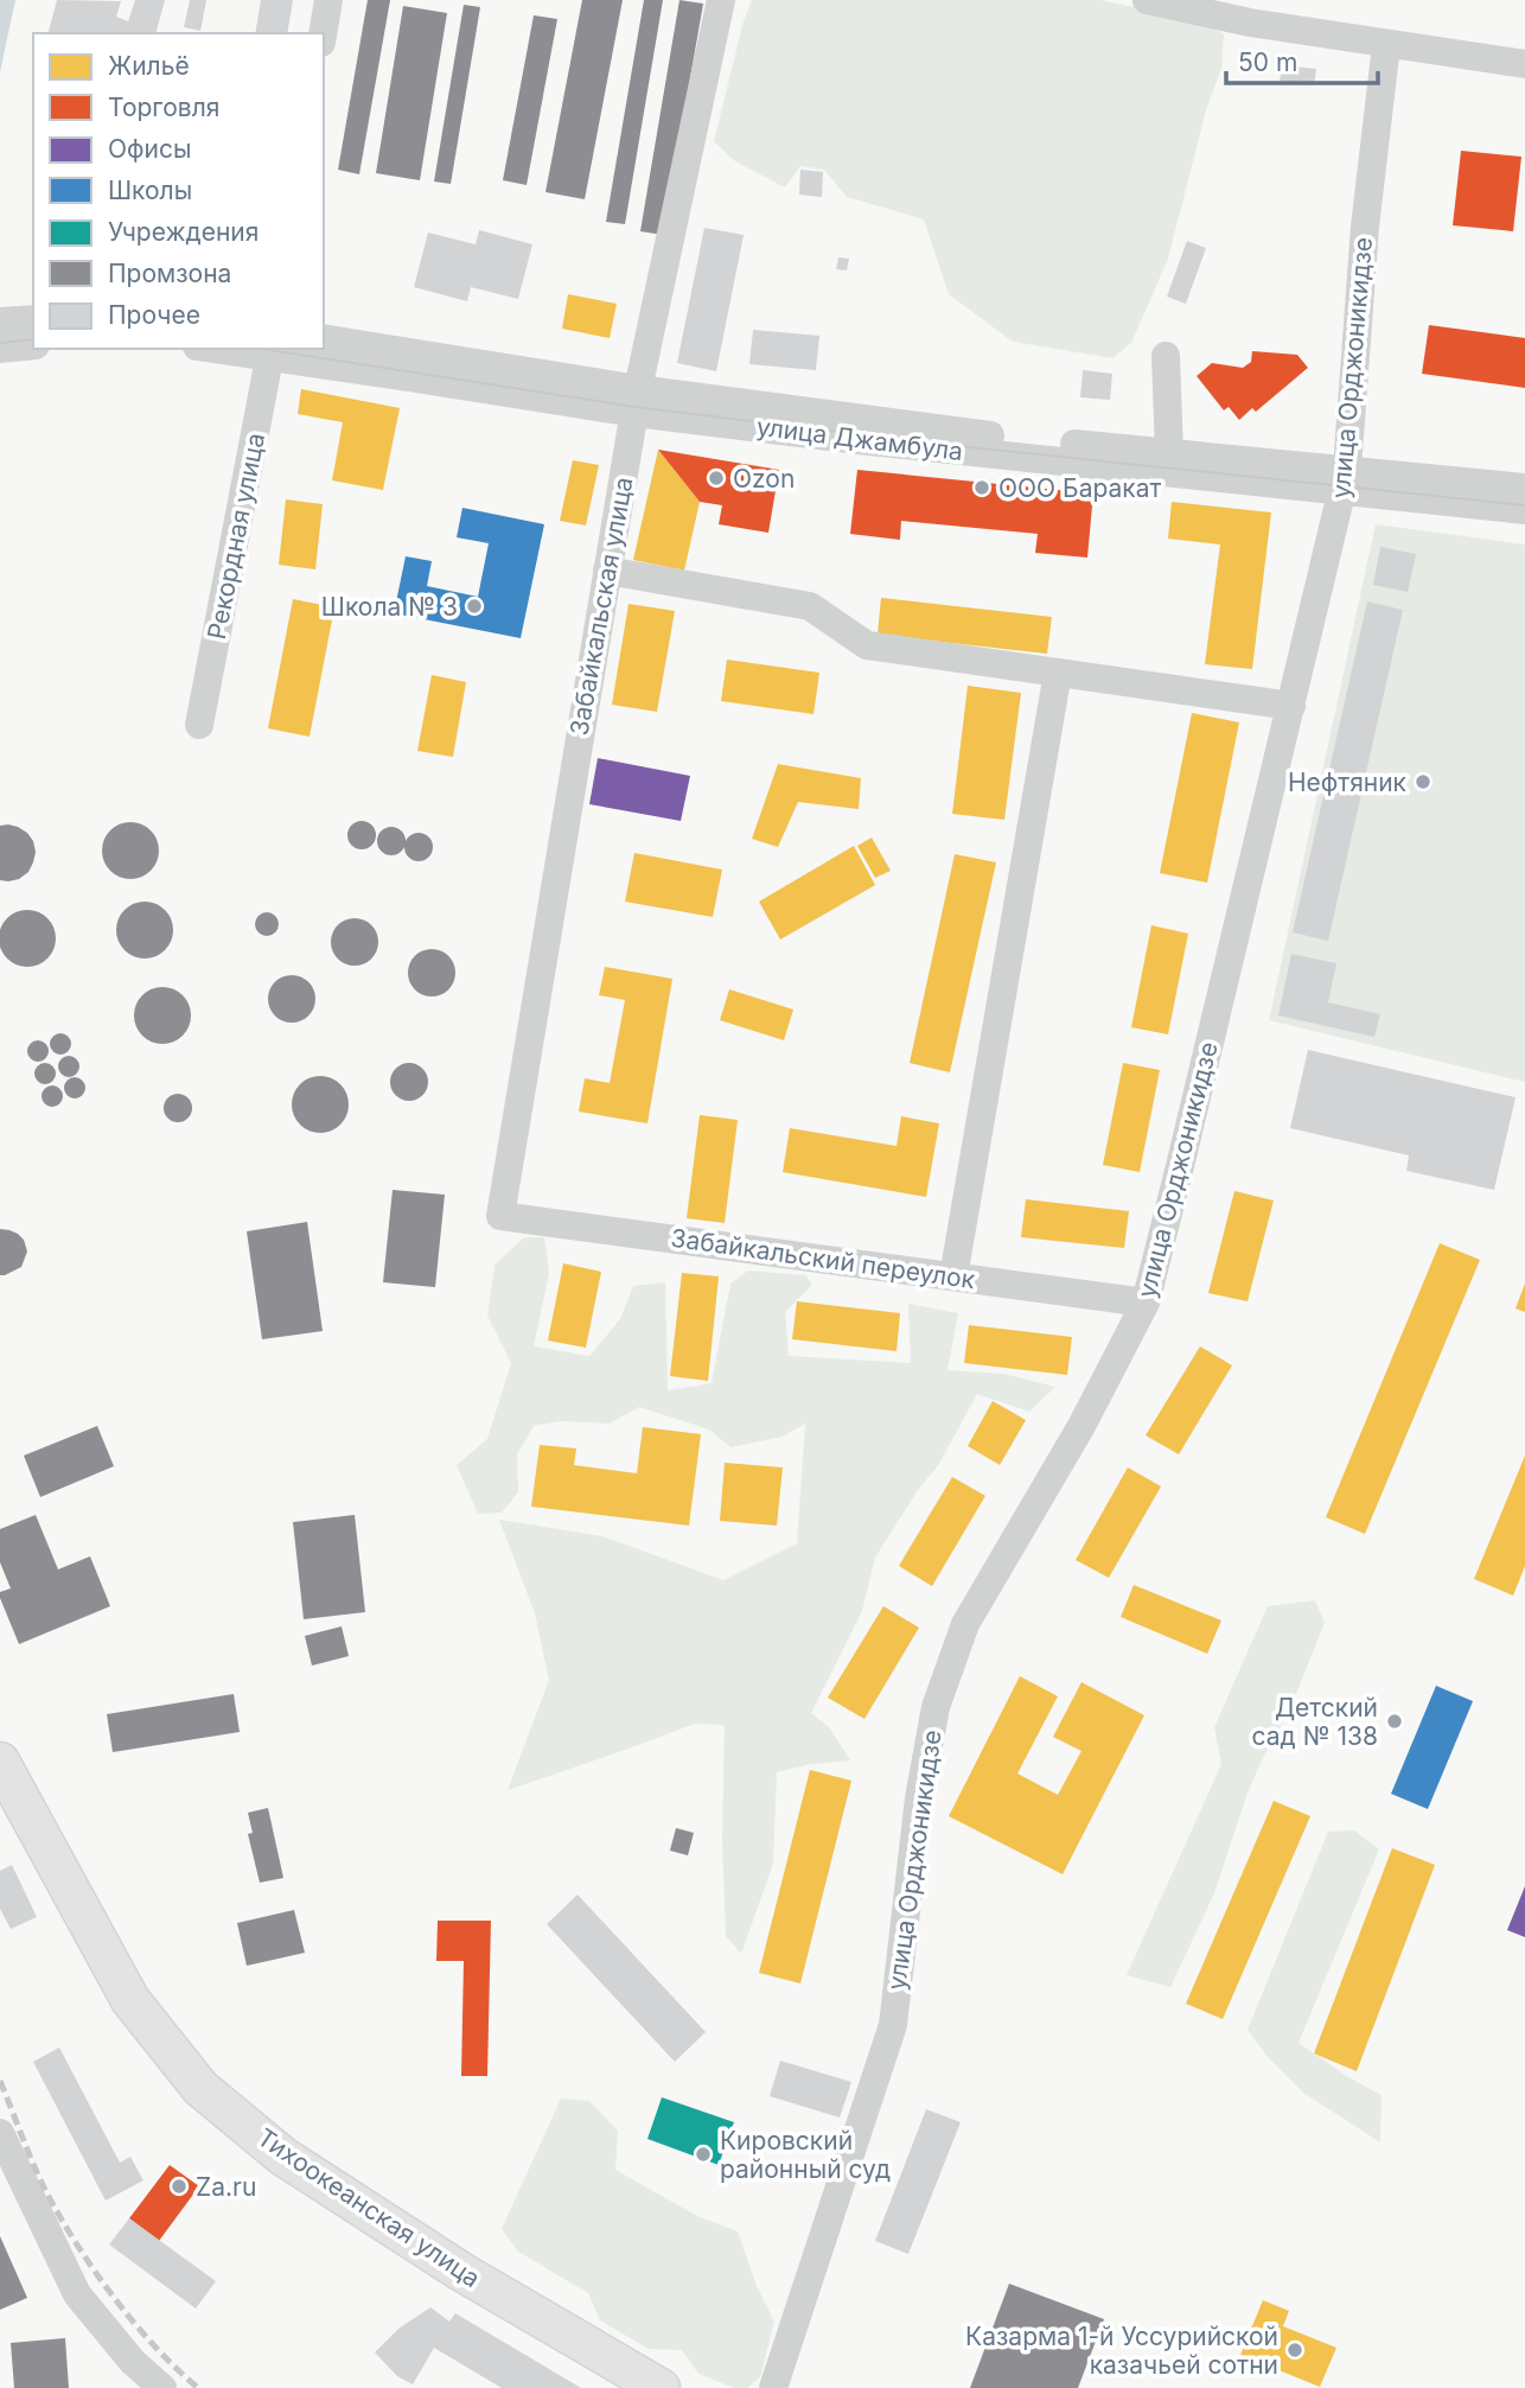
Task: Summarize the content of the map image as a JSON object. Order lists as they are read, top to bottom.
{
  "streets": {
    "main road": ["Тихоокеанская улица"],
    "street": [
      "улица Орджоникидзе",
      "улица Джамбула",
      "Рекордная улица",
      "Забайкальская улица",
      "Забайкальский переулок"
    ]
  },
  "crossings": [
    ["улица Орджоникидзе", "улица Джамбула"],
    ["улица Орджоникидзе", "Забайкальский переулок"],
    ["улица Джамбула", "Рекордная улица"],
    ["улица Джамбула", "Забайкальская улица"],
    ["Забайкальская улица", "Забайкальский переулок"]
  ],
  "places": [
    "Ozon",
    "ООО Баракат",
    "Школа № 3",
    "Нефтяник",
    "Детский сад № 138",
    "Кировский районный суд",
    "Za.ru",
    "Казарма 1-й Уссурийской казачьей сотни"
  ],
  "legend": [
    "Жильё",
    "Торговля",
    "Офисы",
    "Школы",
    "Учреждения",
    "Промзона",
    "Прочее"
  ],
  "scale_bar": "50 m"
}
